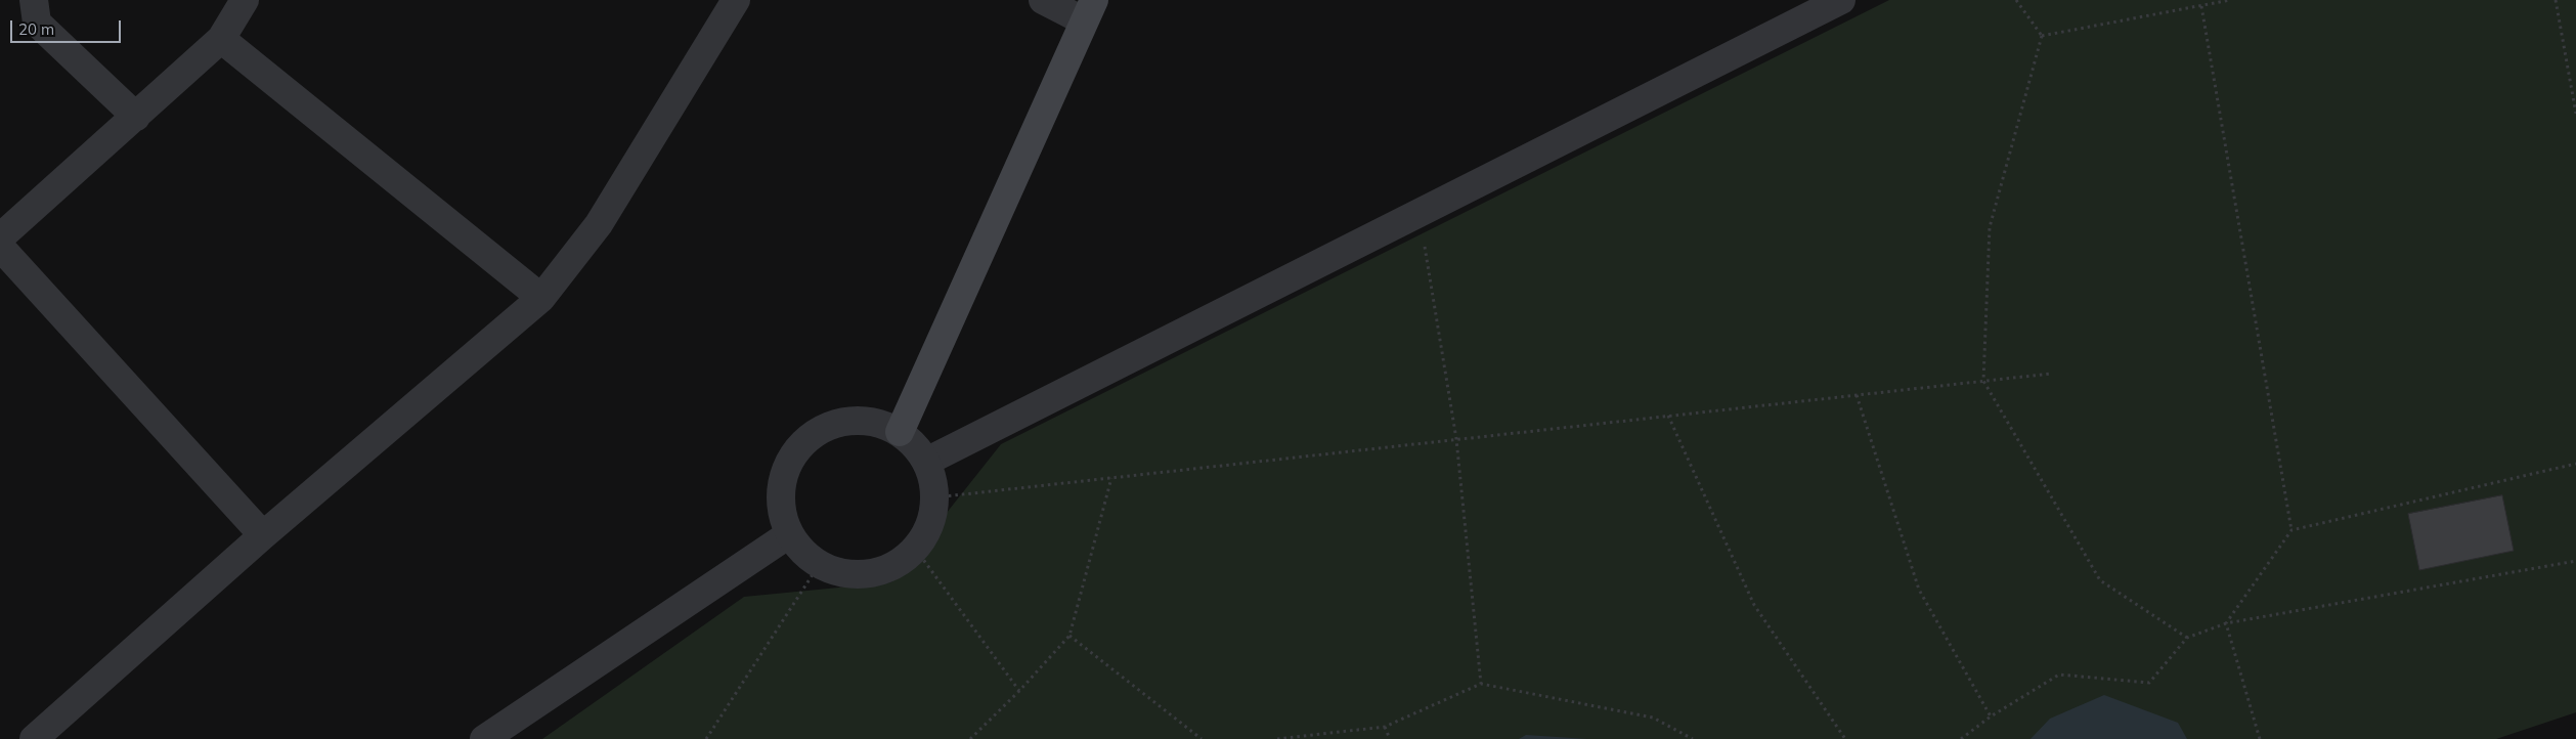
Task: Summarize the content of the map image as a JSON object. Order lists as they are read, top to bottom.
{
  "scale_bar": "20 m"
}
